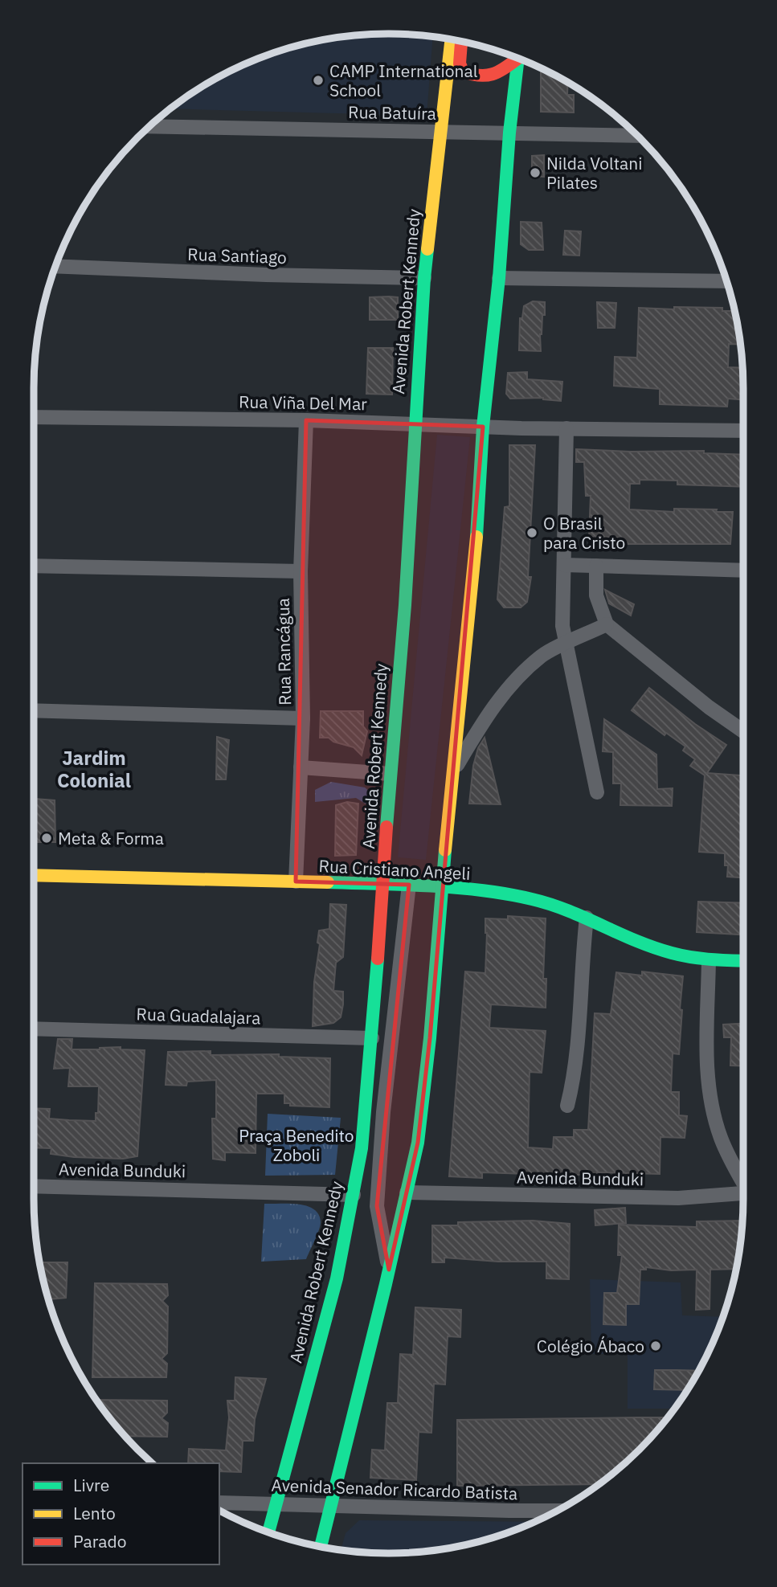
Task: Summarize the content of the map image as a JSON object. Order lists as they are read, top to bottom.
{
  "streets": {
    "main road": ["Avenida Robert Kennedy", "Rua Cristiano Angeli"],
    "street": [
      "Rua Batuíra",
      "Rua Santiago",
      "Rua Viña Del Mar",
      "Rua Rancágua",
      "Rua Guadalajara",
      "Avenida Bunduki",
      "Avenida Senador Ricardo Batista"
    ]
  },
  "crossings": [
    ["Rua Batuíra", "Avenida Robert Kennedy"],
    ["Rua Santiago", "Avenida Robert Kennedy"],
    ["Avenida Robert Kennedy", "Rua Viña Del Mar"],
    ["Avenida Robert Kennedy", "Rua Cristiano Angeli"],
    ["Avenida Robert Kennedy", "Rua Guadalajara"],
    ["Avenida Robert Kennedy", "Avenida Bunduki"],
    ["Avenida Robert Kennedy", "Avenida Senador Ricardo Batista"],
    ["Rua Viña Del Mar", "Rua Rancágua"],
    ["Rua Rancágua", "Rua Cristiano Angeli"]
  ],
  "districts": ["Jardim Colonial"],
  "parks": ["Praça Benedito Zoboli"],
  "places": [
    "CAMP International School",
    "Nilda Voltani Pilates",
    "O Brasil para Cristo",
    "Meta & Forma",
    "Colégio Ábaco"
  ],
  "legend": ["Livre", "Lento", "Parado"]
}
